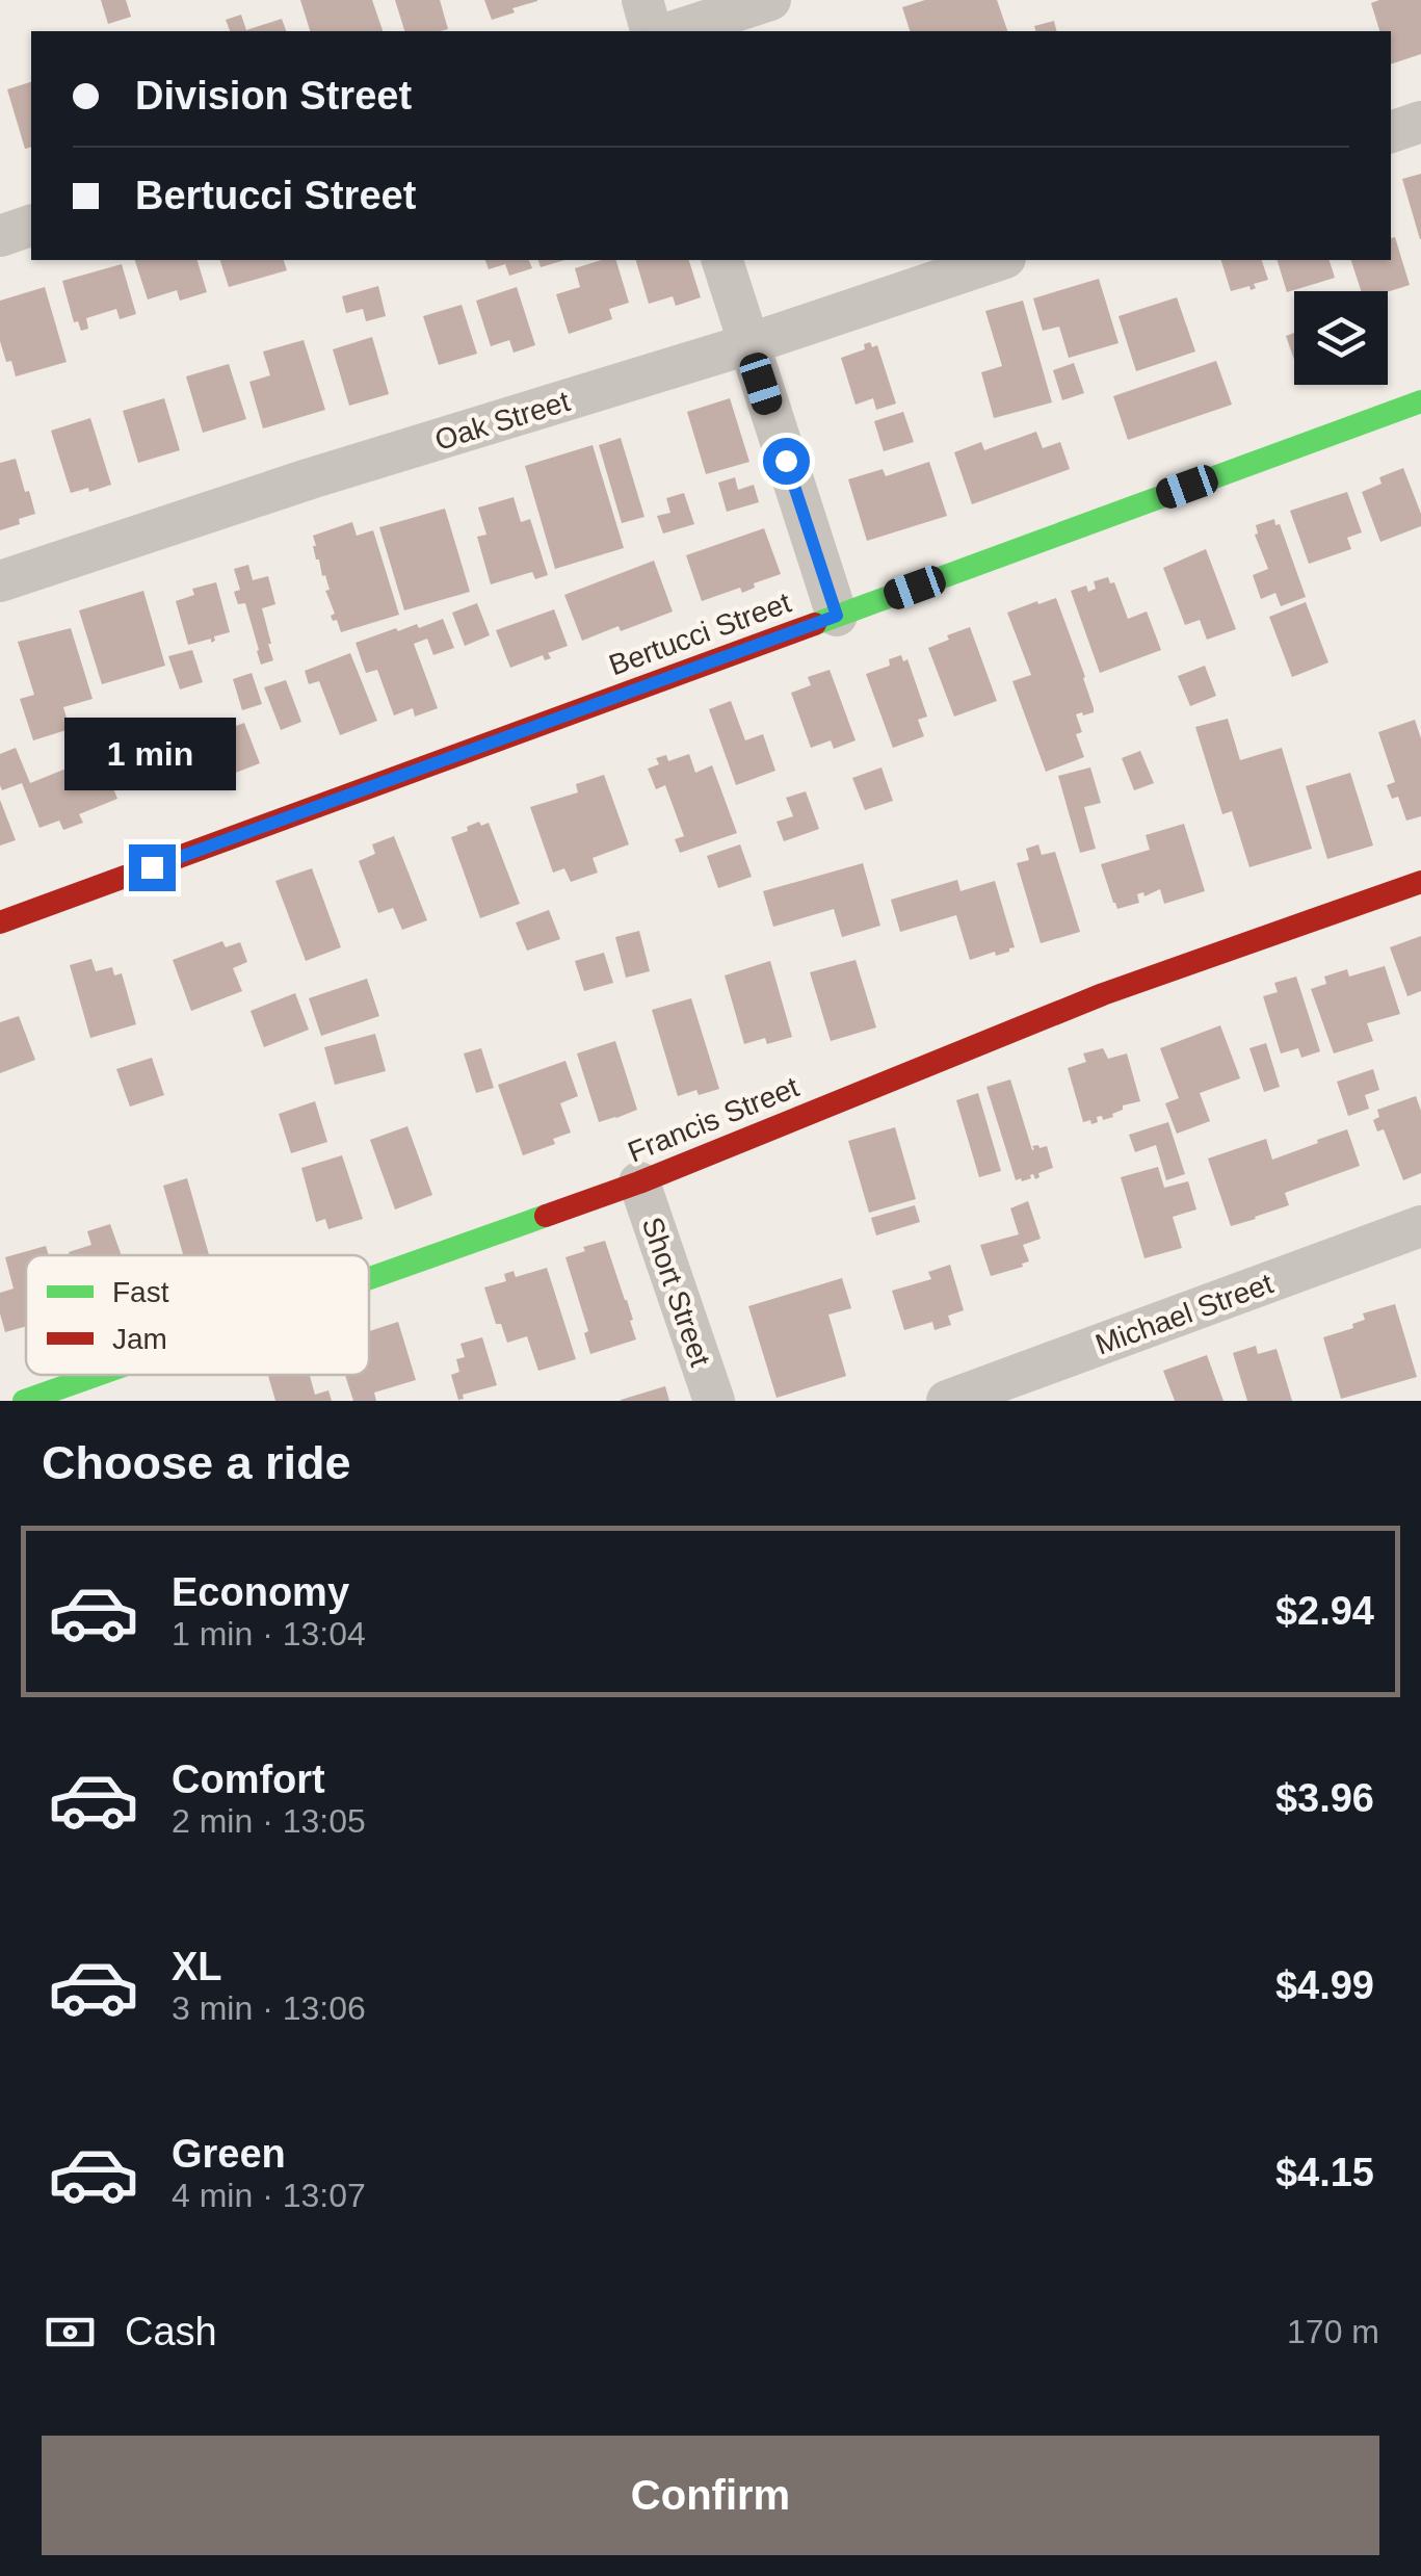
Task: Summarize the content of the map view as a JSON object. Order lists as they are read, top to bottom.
{
  "streets": {
    "street": [
      "Oak Street",
      "Bertucci Street",
      "Francis Street",
      "Short Street",
      "Michael Street"
    ]
  },
  "crossings": [
    ["Francis Street", "Short Street"]
  ],
  "legend": ["Fast", "Jam"],
  "page": {
    "banner": ["Division Street", "Bertucci Street"],
    "bubble": "1 min",
    "heading": "Choose a ride",
    "list": [
      {
        "name": "Economy",
        "note": "1 min · 13:04",
        "value": "$2.94"
      },
      {
        "name": "Comfort",
        "note": "2 min · 13:05",
        "value": "$3.96"
      },
      {
        "name": "XL",
        "note": "3 min · 13:06",
        "value": "$4.99"
      },
      {
        "name": "Green",
        "note": "4 min · 13:07",
        "value": "$4.15"
      }
    ],
    "pay": ["Cash", "170 m"],
    "buttons": "Confirm"
  }
}
